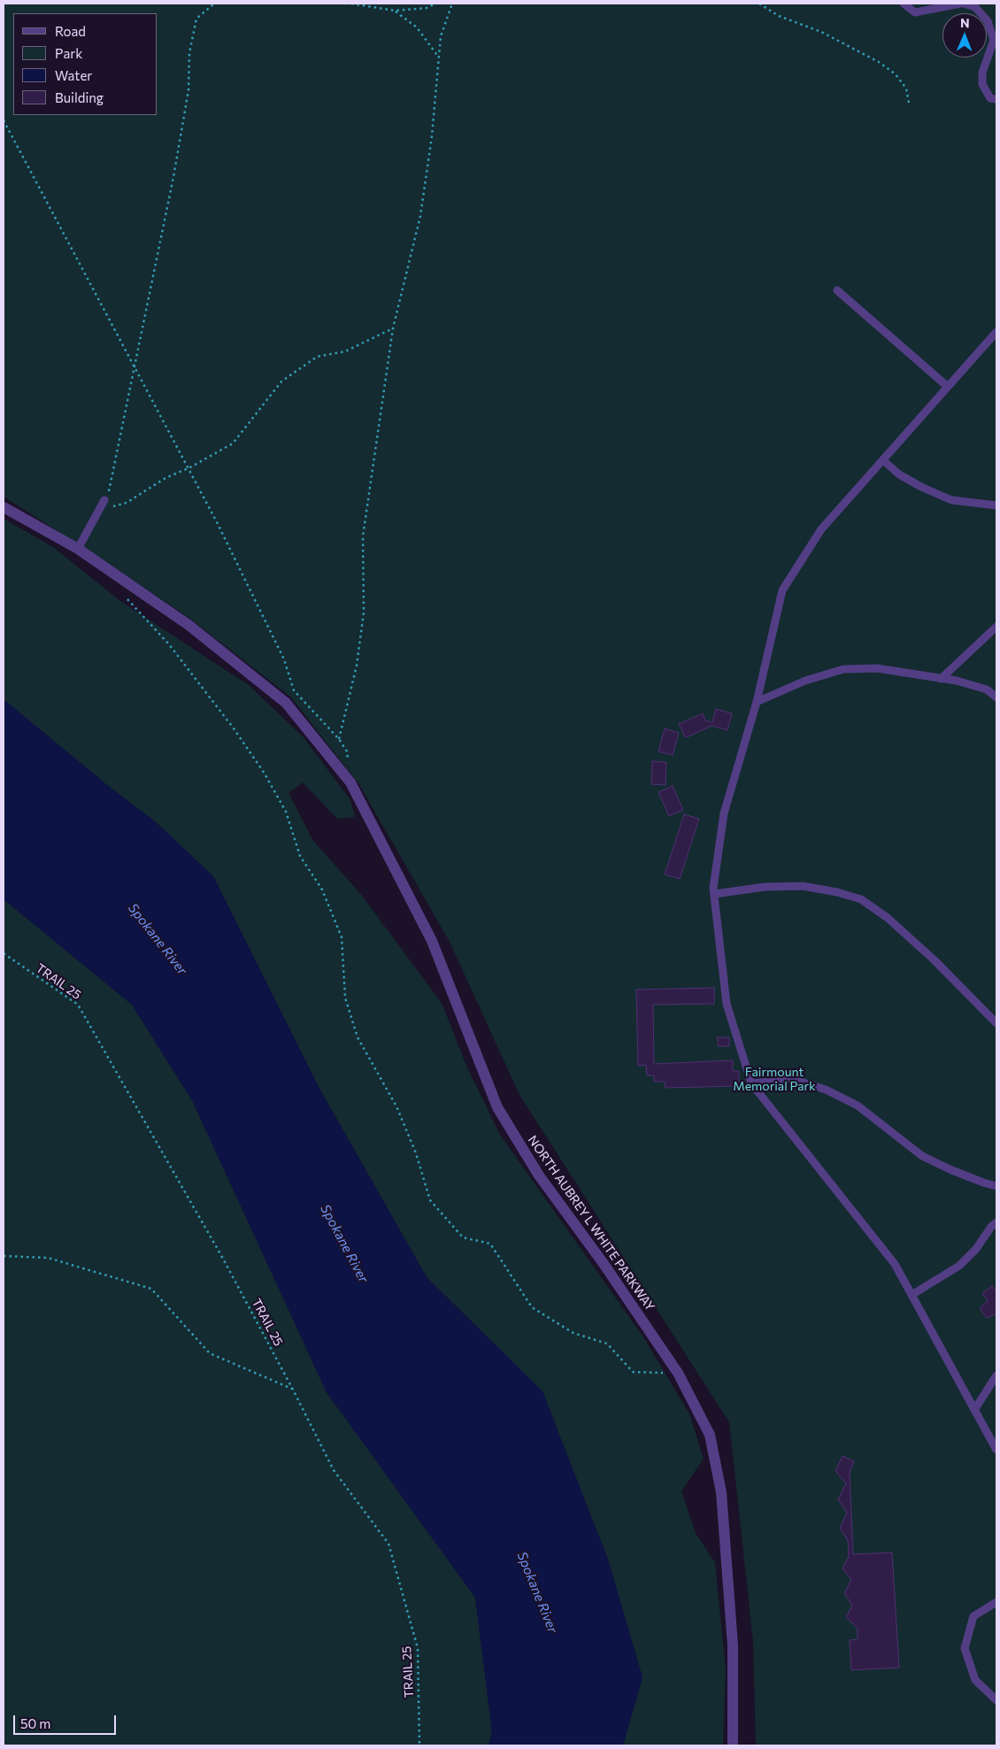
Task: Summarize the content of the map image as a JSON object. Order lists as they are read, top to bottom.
{
  "streets": {
    "street": ["NORTH AUBREY L WHITE PARKWAY"],
    "path": ["TRAIL 25"]
  },
  "water": ["Spokane River"],
  "parks": ["Fairmount Memorial Park"],
  "legend": [
    "Road",
    "Park",
    "Water",
    "Building"
  ],
  "scale_bar": "50 m",
  "north": "top"
}
